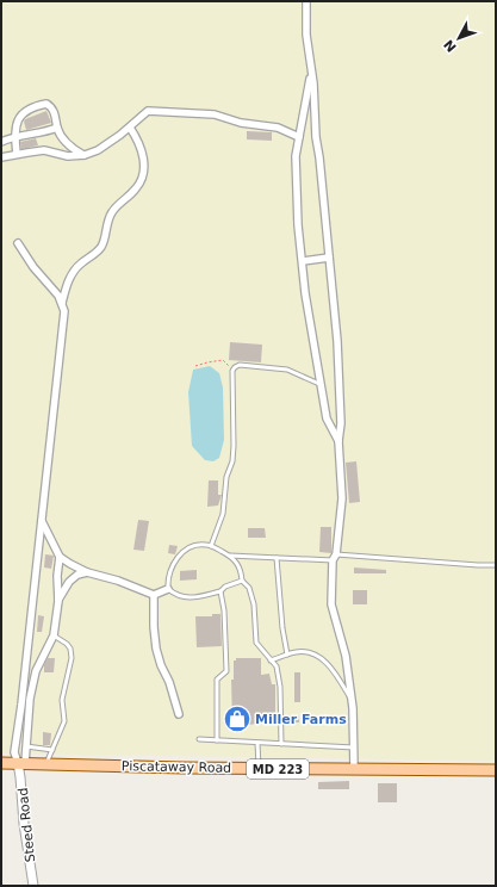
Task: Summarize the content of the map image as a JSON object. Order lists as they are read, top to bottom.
{
  "streets": {
    "main road": ["Piscataway Road", "MD 223"],
    "street": ["Steed Road"]
  },
  "crossings": [
    ["Piscataway Road", "Steed Road"]
  ],
  "places": {
    "shop": ["Miller Farms"]
  },
  "north": "bottom left"
}
